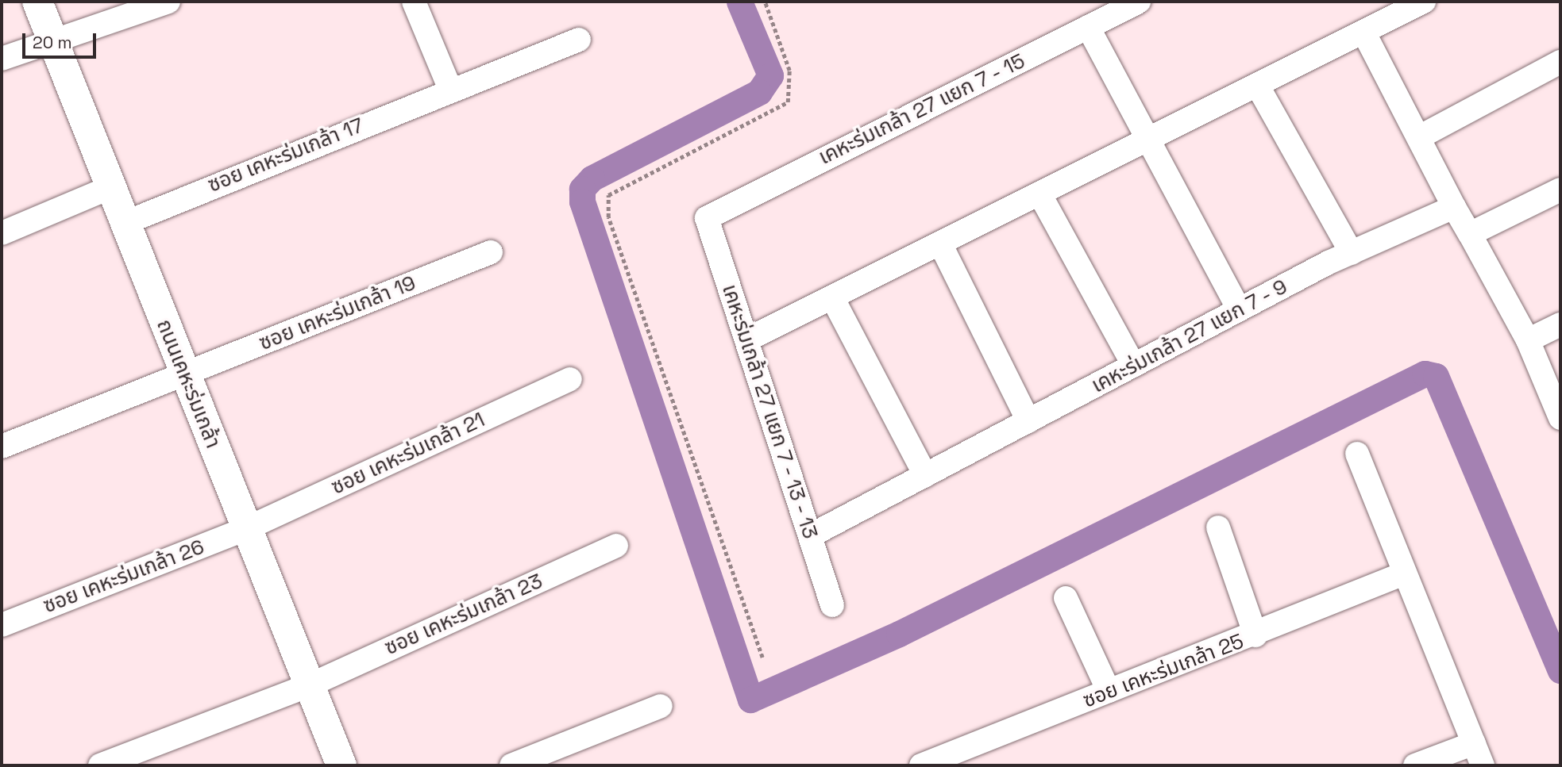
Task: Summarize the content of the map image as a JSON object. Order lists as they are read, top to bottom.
{
  "streets": {
    "street": [
      "เคหะร่มเกล้า 27 แยก 7 - 15",
      "ซอย เคหะร่มเกล้า 17",
      "ซอย เคหะร่มเกล้า 19",
      "เคหะร่มเกล้า 27 แยก 7 - 9",
      "ถนนเคหะร่มเกล้า",
      "เคหะร่มเกล้า 27 แยก 7 - 13 - 13",
      "ซอย เคหะร่มเกล้า 21",
      "ซอย เคหะร่มเกล้า 26",
      "ซอย เคหะร่มเกล้า 23",
      "ซอย เคหะร่มเกล้า 25"
    ]
  },
  "crossings": [
    ["เคหะร่มเกล้า 27 แยก 7 - 15", "เคหะร่มเกล้า 27 แยก 7 - 13 - 13"],
    ["ซอย เคหะร่มเกล้า 17", "ถนนเคหะร่มเกล้า"],
    ["ซอย เคหะร่มเกล้า 19", "ถนนเคหะร่มเกล้า"],
    ["เคหะร่มเกล้า 27 แยก 7 - 9", "เคหะร่มเกล้า 27 แยก 7 - 13 - 13"],
    ["ถนนเคหะร่มเกล้า", "ซอย เคหะร่มเกล้า 21"],
    ["ถนนเคหะร่มเกล้า", "ซอย เคหะร่มเกล้า 26"],
    ["ถนนเคหะร่มเกล้า", "ซอย เคหะร่มเกล้า 23"],
    ["ซอย เคหะร่มเกล้า 21", "ซอย เคหะร่มเกล้า 26"]
  ],
  "scale_bar": "20 m"
}
